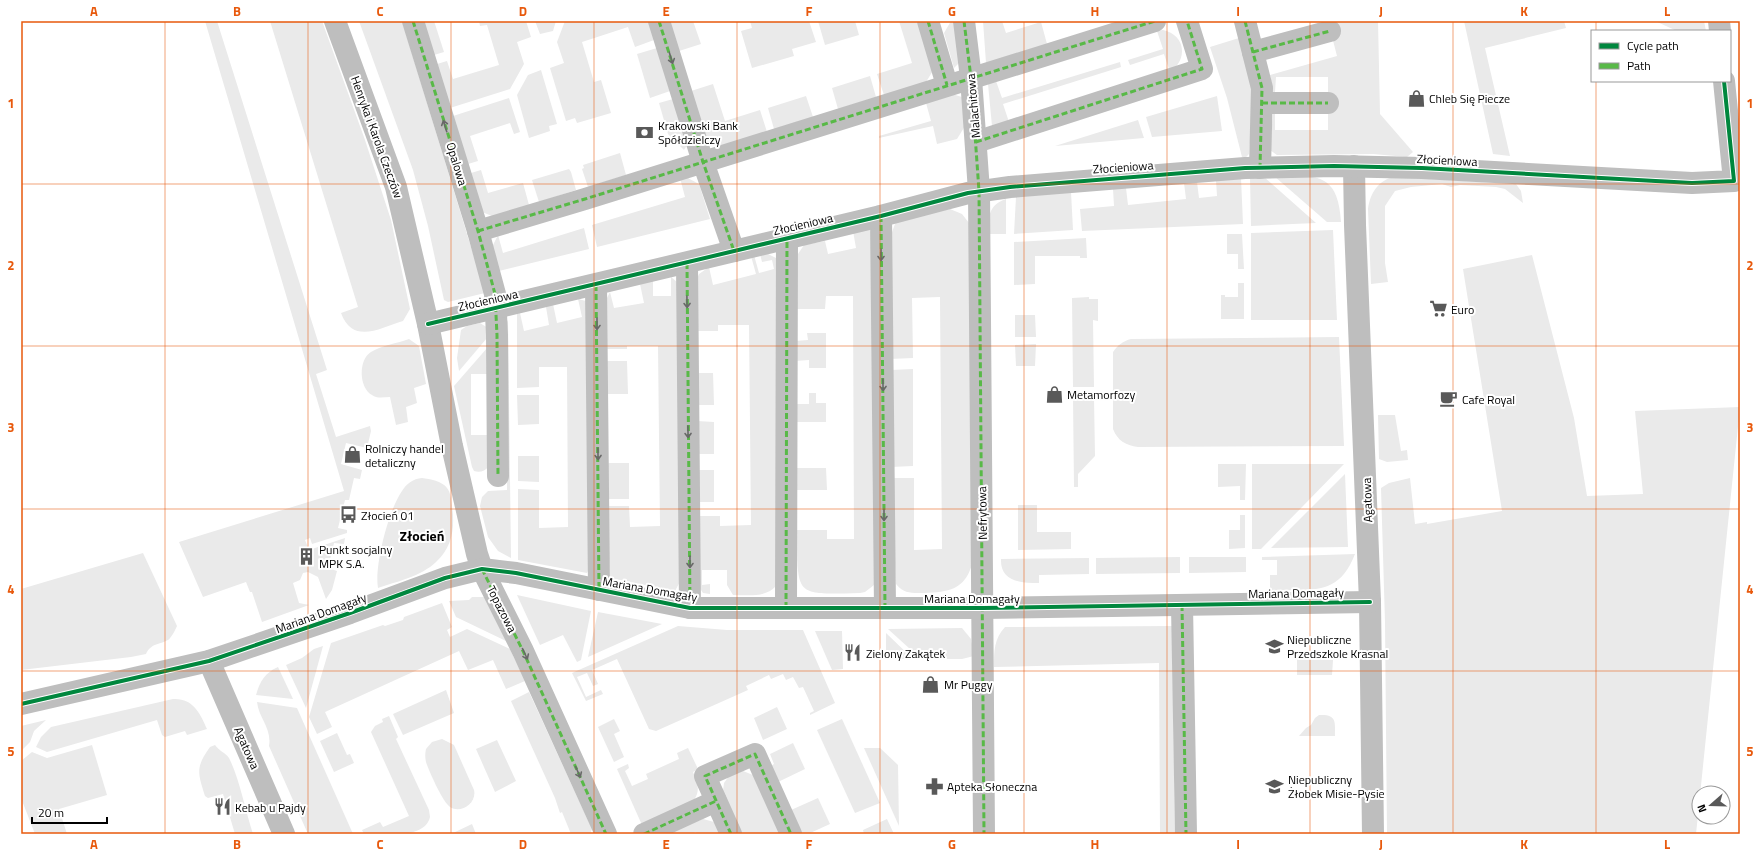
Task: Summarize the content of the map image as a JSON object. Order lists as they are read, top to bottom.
{
  "streets": {
    "street": [
      "Malachitowa",
      "Henryka i Karola Czeczów",
      "Złocieniowa",
      "Opalowa",
      "Agatowa",
      "Nefrytowa",
      "Mariana Domagały",
      "Topazowa"
    ]
  },
  "crossings": [
    ["Malachitowa", "Złocieniowa"],
    ["Malachitowa", "Nefrytowa"],
    ["Henryka i Karola Czeczów", "Złocieniowa"],
    ["Henryka i Karola Czeczów", "Topazowa"],
    ["Złocieniowa", "Opalowa"],
    ["Złocieniowa", "Agatowa"],
    ["Złocieniowa", "Nefrytowa"],
    ["Złocieniowa", "Topazowa"],
    ["Agatowa", "Mariana Domagały"],
    ["Nefrytowa", "Mariana Domagały"],
    ["Mariana Domagały", "Topazowa"]
  ],
  "one_way": ["Opalowa"],
  "districts": ["Złocień"],
  "places": {
    "shop": [
      "Chleb Się Piecze",
      "Metamorfozy",
      "Rolniczy handel detaliczny",
      "Mr Puggy"
    ],
    "bank": ["Krakowski Bank Spółdzielczy"],
    "supermarket": ["Euro"],
    "cafe": ["Cafe Royal"],
    "bus stop": ["Złocień 01"],
    "building": ["Punkt socjalny MPK S.A."],
    "school or university": ["Niepubliczne Przedszkole Krasnal", "Niepubliczny Żłobek Misie-Pysie"],
    "restaurant": ["Zielony Zakątek", "Kebab u Pajdy"],
    "pharmacy": ["Apteka Słoneczna"]
  },
  "legend": ["Cycle path", "Path"],
  "scale_bar": "20 m",
  "north": "left",
  "grid": {
    "columns": [
      "A",
      "B",
      "C",
      "D",
      "E",
      "F",
      "G",
      "H",
      "I",
      "J",
      "K",
      "L"
    ],
    "rows": [
      "1",
      "2",
      "3",
      "4",
      "5"
    ]
  }
}
